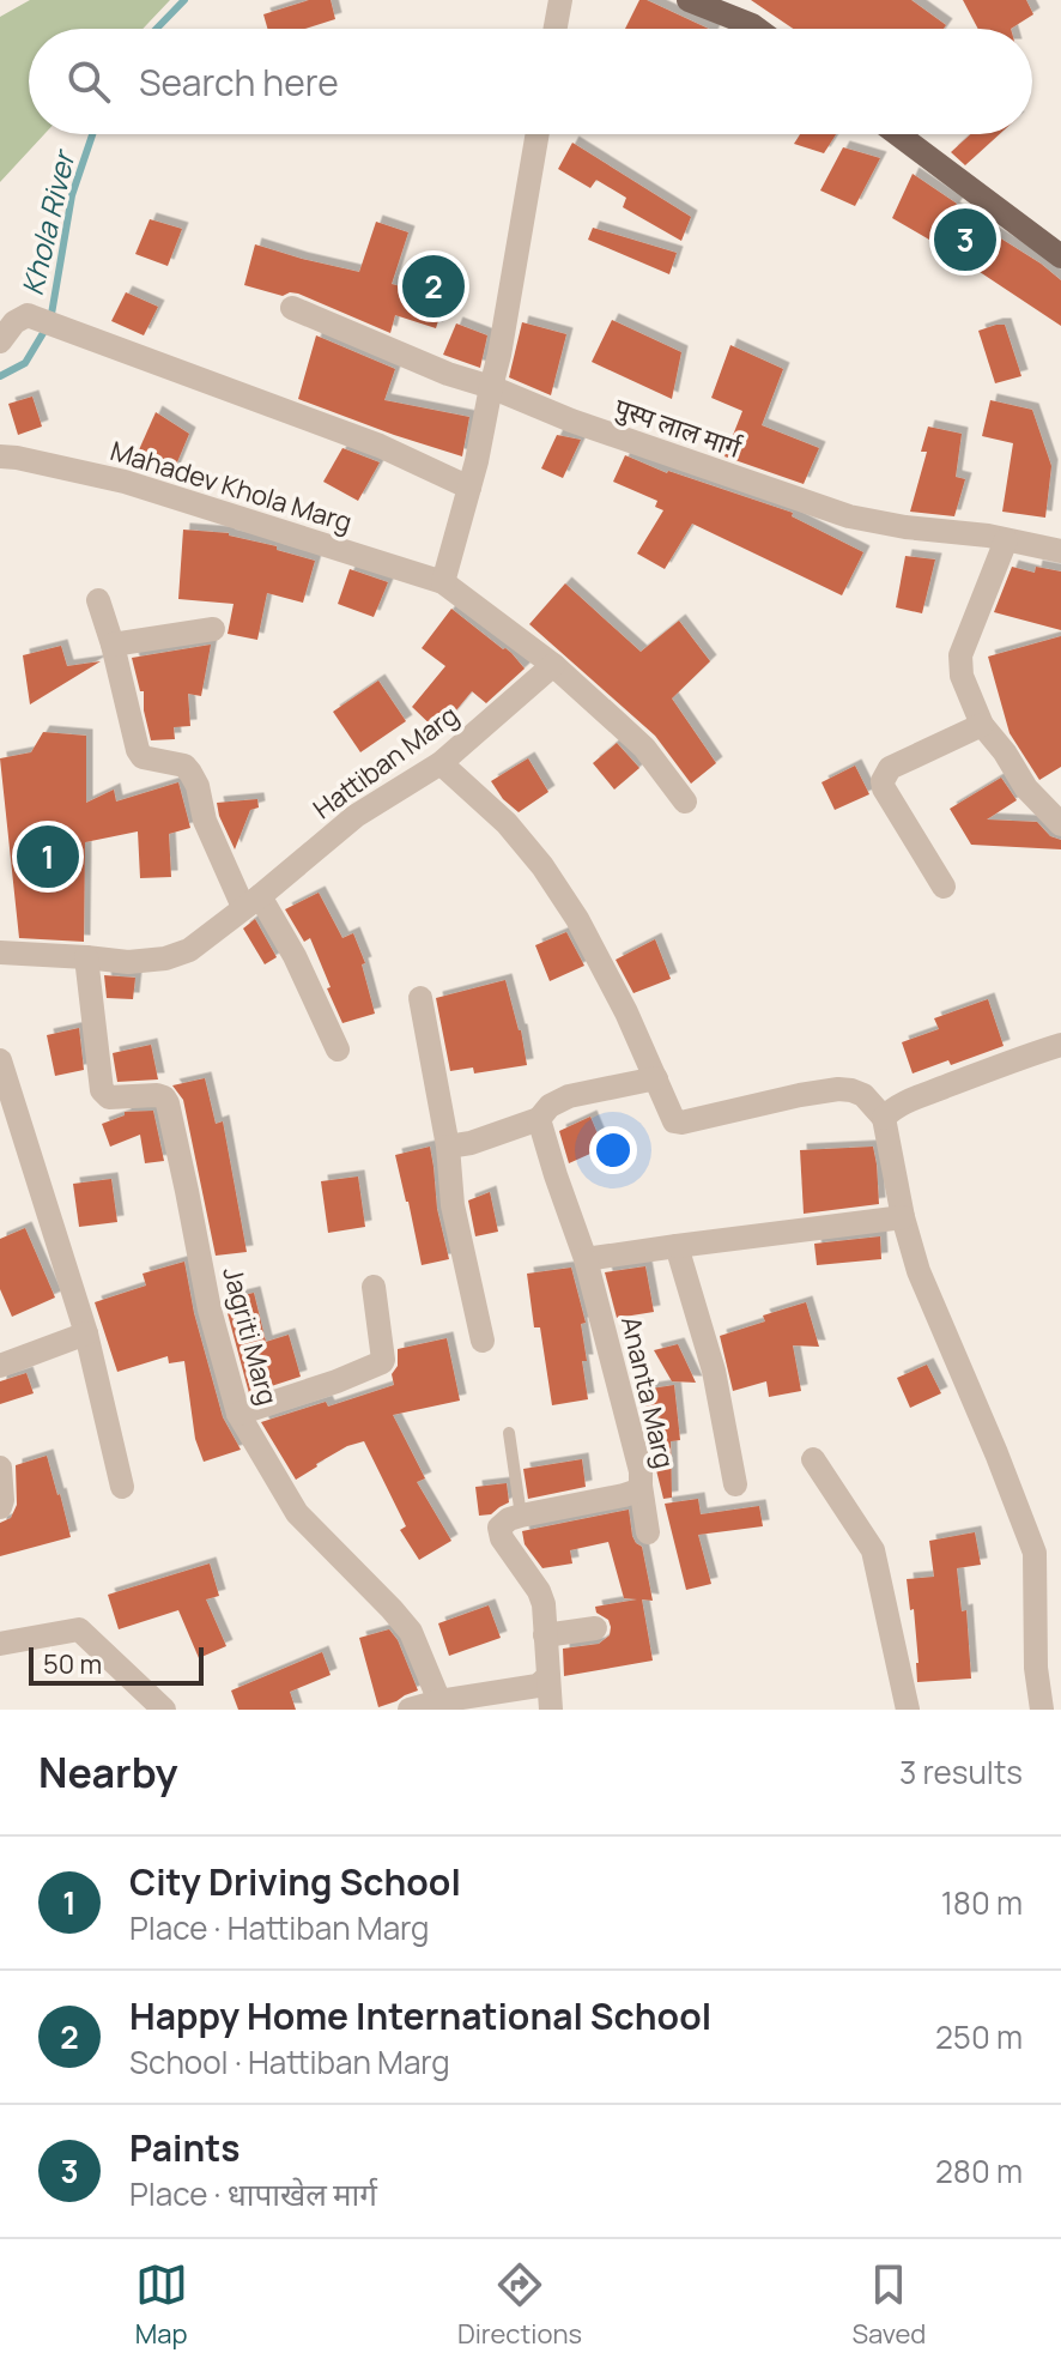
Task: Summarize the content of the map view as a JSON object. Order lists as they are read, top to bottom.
{
  "streets": {
    "street": [
      "पुस्प लाल मार्ग",
      "Mahadev Khola Marg",
      "Hattiban Marg",
      "Jagriti Marg",
      "Ananta Marg"
    ]
  },
  "crossings": [
    ["Hattiban Marg", "Jagriti Marg"]
  ],
  "water": ["Khola River"],
  "scale_bar": "50 m",
  "page": {
    "search": "Search here",
    "pins": ["3", "2", "1"],
    "scale": "50 m",
    "heading": ["Nearby", "3 results"],
    "list": [
      {
        "mark": "1",
        "name": "City Driving School",
        "note": "Place · Hattiban Marg",
        "value": "180 m"
      },
      {
        "mark": "2",
        "name": "Happy Home International School",
        "note": "School · Hattiban Marg",
        "value": "250 m"
      },
      {
        "mark": "3",
        "name": "Paints",
        "note": "Place · धापाखेल मार्ग",
        "value": "280 m"
      }
    ],
    "nav": ["Map", "Directions", "Saved"]
  }
}
